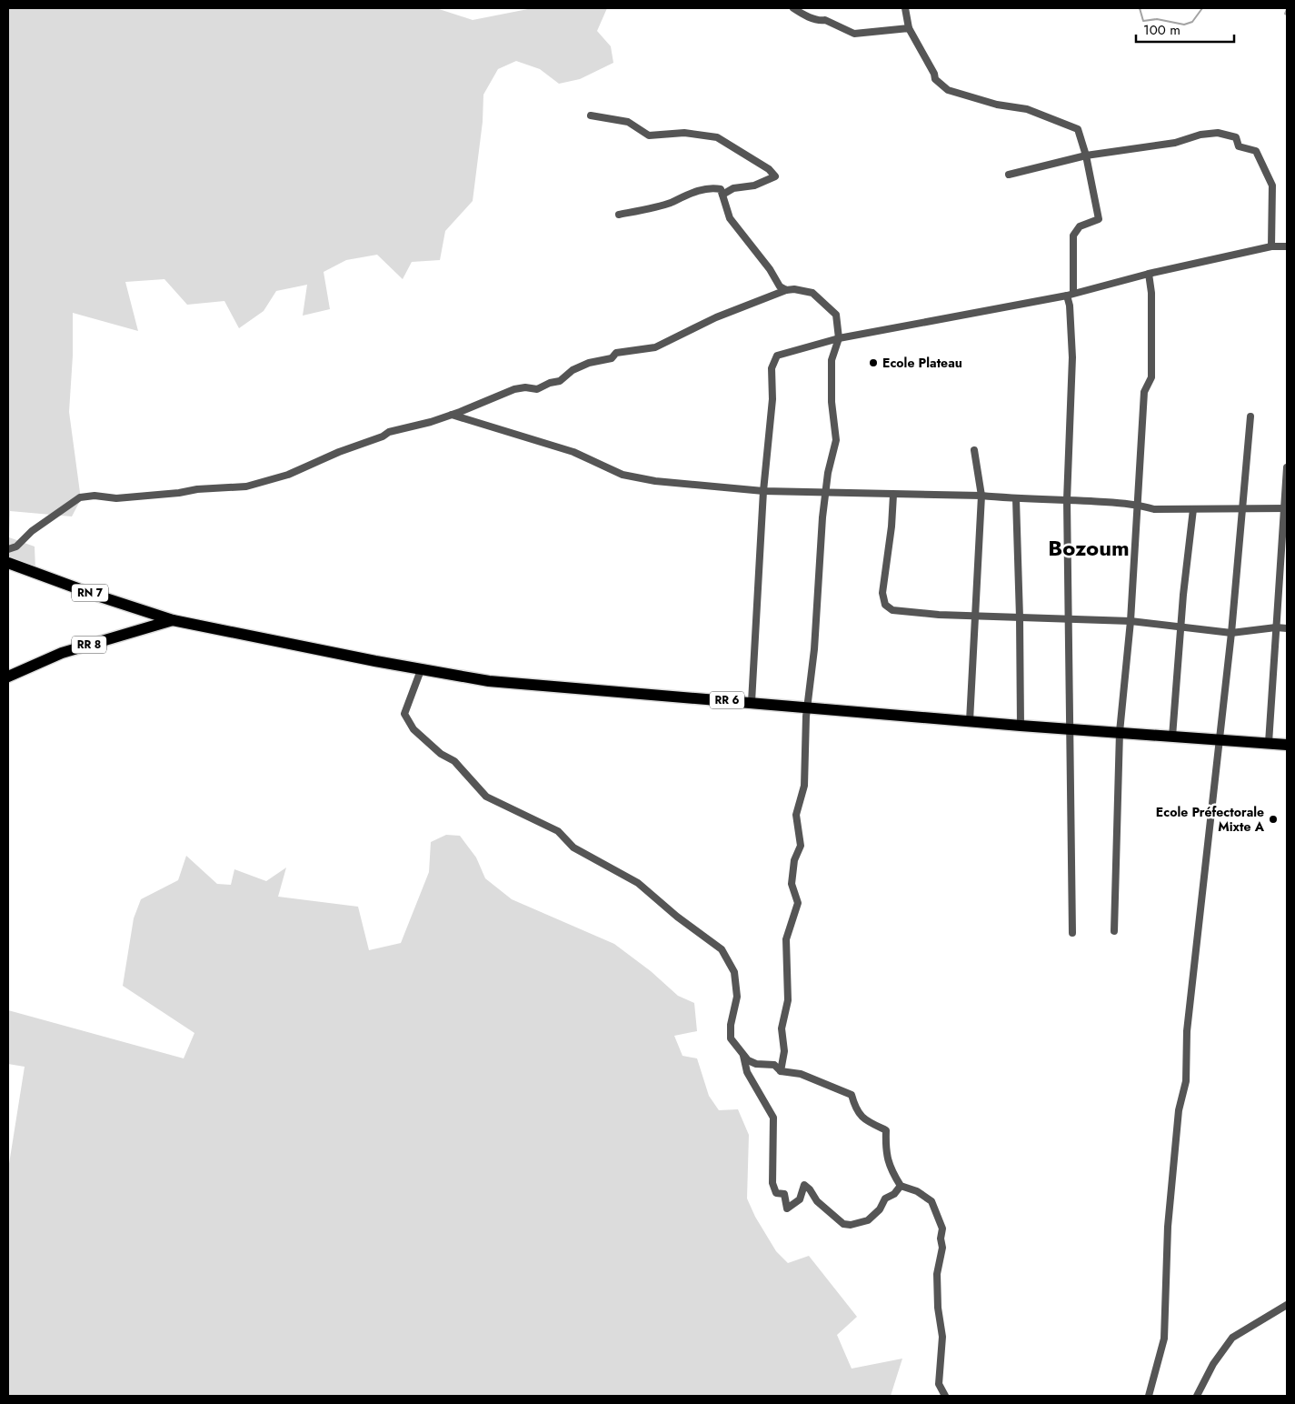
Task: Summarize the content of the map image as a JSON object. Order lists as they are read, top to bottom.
{
  "streets": {
    "main road": ["RN 7", "RR 8", "RR 6"]
  },
  "crossings": [
    ["RN 7", "RR 8"],
    ["RN 7", "RR 6"],
    ["RR 8", "RR 6"]
  ],
  "districts": ["Bozoum"],
  "places": ["Ecole Plateau", "Ecole Préfectorale Mixte A"],
  "scale_bar": "100 m"
}
